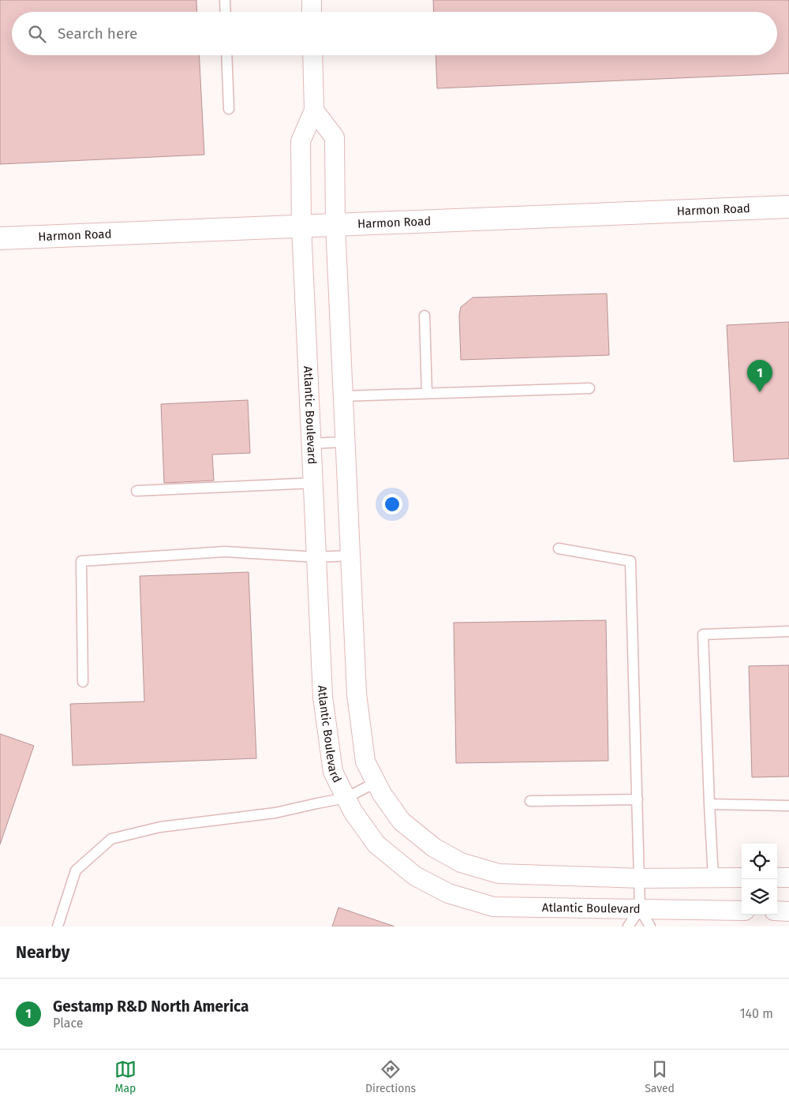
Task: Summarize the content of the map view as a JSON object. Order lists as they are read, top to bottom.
{
  "streets": {
    "street": ["Harmon Road", "Atlantic Boulevard"]
  },
  "crossings": [
    ["Harmon Road", "Atlantic Boulevard"]
  ],
  "page": {
    "search": "Search here",
    "pins": "1",
    "heading": "Nearby",
    "list": [
      {
        "mark": "1",
        "name": "Gestamp R&D North America",
        "note": "Place",
        "value": "140 m"
      }
    ],
    "nav": ["Map", "Directions", "Saved"]
  }
}
